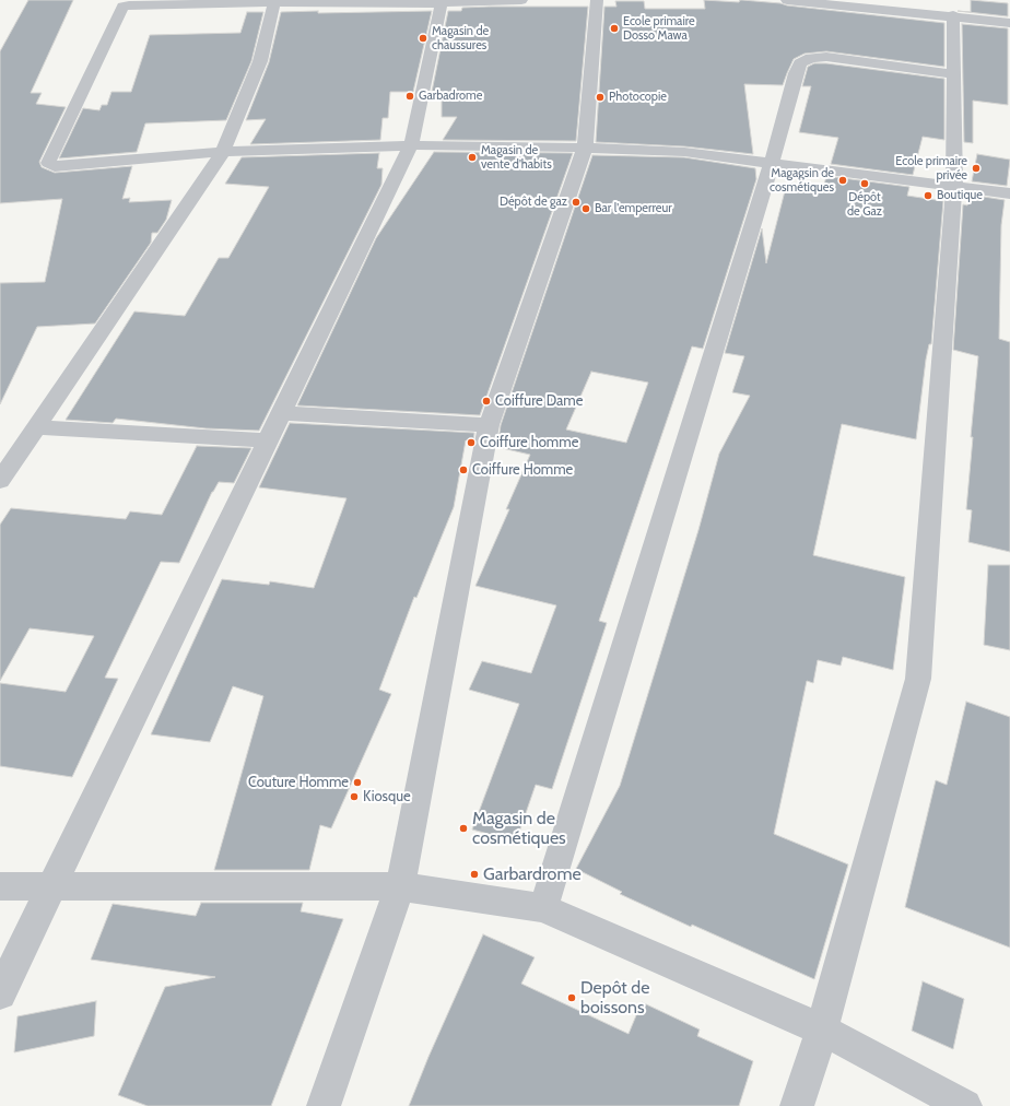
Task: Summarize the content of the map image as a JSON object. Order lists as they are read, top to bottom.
{
  "places": [
    "Ecole primaire Dosso Mawa",
    "Magasin de chaussures",
    "Garbadrome",
    "Photocopie",
    "Magasin de vente d'habits",
    "Ecole primaire privée",
    "Magagsin de cosmétiques",
    "Dépôt de Gaz",
    "Boutique",
    "Dépôt de gaz",
    "Bar l'emperreur",
    "Coiffure Dame",
    "Coiffure homme",
    "Coiffure Homme",
    "Couture Homme",
    "Kiosque",
    "Magasin de cosmétiques",
    "Garbardrome",
    "Depôt de boissons"
  ]
}
